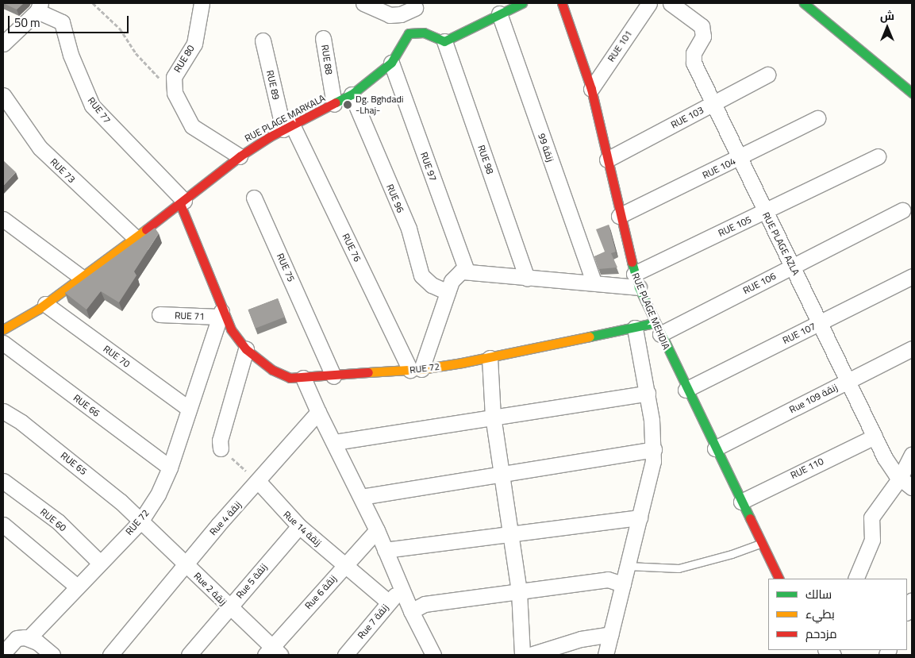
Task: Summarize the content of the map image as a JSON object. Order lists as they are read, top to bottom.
{
  "streets": {
    "street": [
      "RUE 101",
      "RUE 80",
      "RUE 88",
      "RUE 89",
      "RUE 77",
      "RUE 103",
      "RUE PLAGE MARKALA",
      "زنقة 99",
      "RUE 98",
      "RUE 97",
      "RUE 104",
      "RUE 73",
      "RUE 96",
      "RUE 105",
      "RUE PLAGE AZLA",
      "RUE 76",
      "RUE 75",
      "RUE 106",
      "RUE PLAGE MEHDIA",
      "RUE 71",
      "RUE 107",
      "RUE 70",
      "RUE 72",
      "Rue 109 زنقة",
      "RUE 66",
      "RUE 65",
      "RUE 110",
      "Rue 4 زنقة",
      "RUE 60",
      "Rue 14 زنقة",
      "Rue 5 زنقة",
      "Rue 2 زنقة",
      "Rue 6 زنقة",
      "Rue 7 زنقة"
    ]
  },
  "crossings": [
    ["RUE 101", "RUE PLAGE MEHDIA"],
    ["RUE 88", "RUE PLAGE MARKALA"],
    ["RUE 89", "RUE PLAGE MARKALA"],
    ["RUE 89", "RUE 76"],
    ["RUE 77", "RUE PLAGE MARKALA"],
    ["RUE 77", "RUE 72"],
    ["RUE 103", "RUE PLAGE AZLA"],
    ["RUE 103", "RUE PLAGE MEHDIA"],
    ["RUE PLAGE MARKALA", "RUE 97"],
    ["RUE PLAGE MARKALA", "RUE 73"],
    ["RUE PLAGE MARKALA", "RUE 96"],
    ["RUE PLAGE MARKALA", "RUE 76"],
    ["RUE PLAGE MARKALA", "RUE 70"],
    ["RUE PLAGE MARKALA", "RUE 72"],
    ["RUE 104", "RUE PLAGE AZLA"],
    ["RUE 104", "RUE PLAGE MEHDIA"],
    ["RUE 105", "RUE PLAGE AZLA"],
    ["RUE 105", "RUE PLAGE MEHDIA"],
    ["RUE PLAGE AZLA", "RUE 106"],
    ["RUE PLAGE AZLA", "RUE 107"],
    ["RUE PLAGE AZLA", "Rue 109 زنقة"],
    ["RUE PLAGE AZLA", "RUE 110"],
    ["RUE 76", "RUE 72"],
    ["RUE 75", "RUE 72"],
    ["RUE 106", "RUE PLAGE MEHDIA"],
    ["RUE 106", "RUE 72"],
    ["RUE PLAGE MEHDIA", "RUE 107"],
    ["RUE PLAGE MEHDIA", "RUE 72"],
    ["RUE PLAGE MEHDIA", "Rue 109 زنقة"],
    ["RUE PLAGE MEHDIA", "RUE 110"],
    ["RUE 71", "RUE 72"],
    ["RUE 70", "RUE 72"],
    ["RUE 72", "RUE 66"],
    ["RUE 72", "RUE 65"],
    ["RUE 72", "RUE 60"],
    ["RUE 72", "Rue 2 زنقة"],
    ["RUE 65", "Rue 2 زنقة"],
    ["Rue 4 زنقة", "Rue 14 زنقة"],
    ["Rue 4 زنقة", "Rue 2 زنقة"],
    ["Rue 14 زنقة", "Rue 5 زنقة"],
    ["Rue 14 زنقة", "Rue 6 زنقة"],
    ["Rue 14 زنقة", "Rue 7 زنقة"],
    ["Rue 5 زنقة", "Rue 2 زنقة"],
    ["Rue 2 زنقة", "Rue 6 زنقة"]
  ],
  "places": ["Dg. Bghdadi -Lhaj-"],
  "legend": ["سالك", "بطيء", "مزدحم"],
  "scale_bar": "50 m",
  "north": "top"
}
